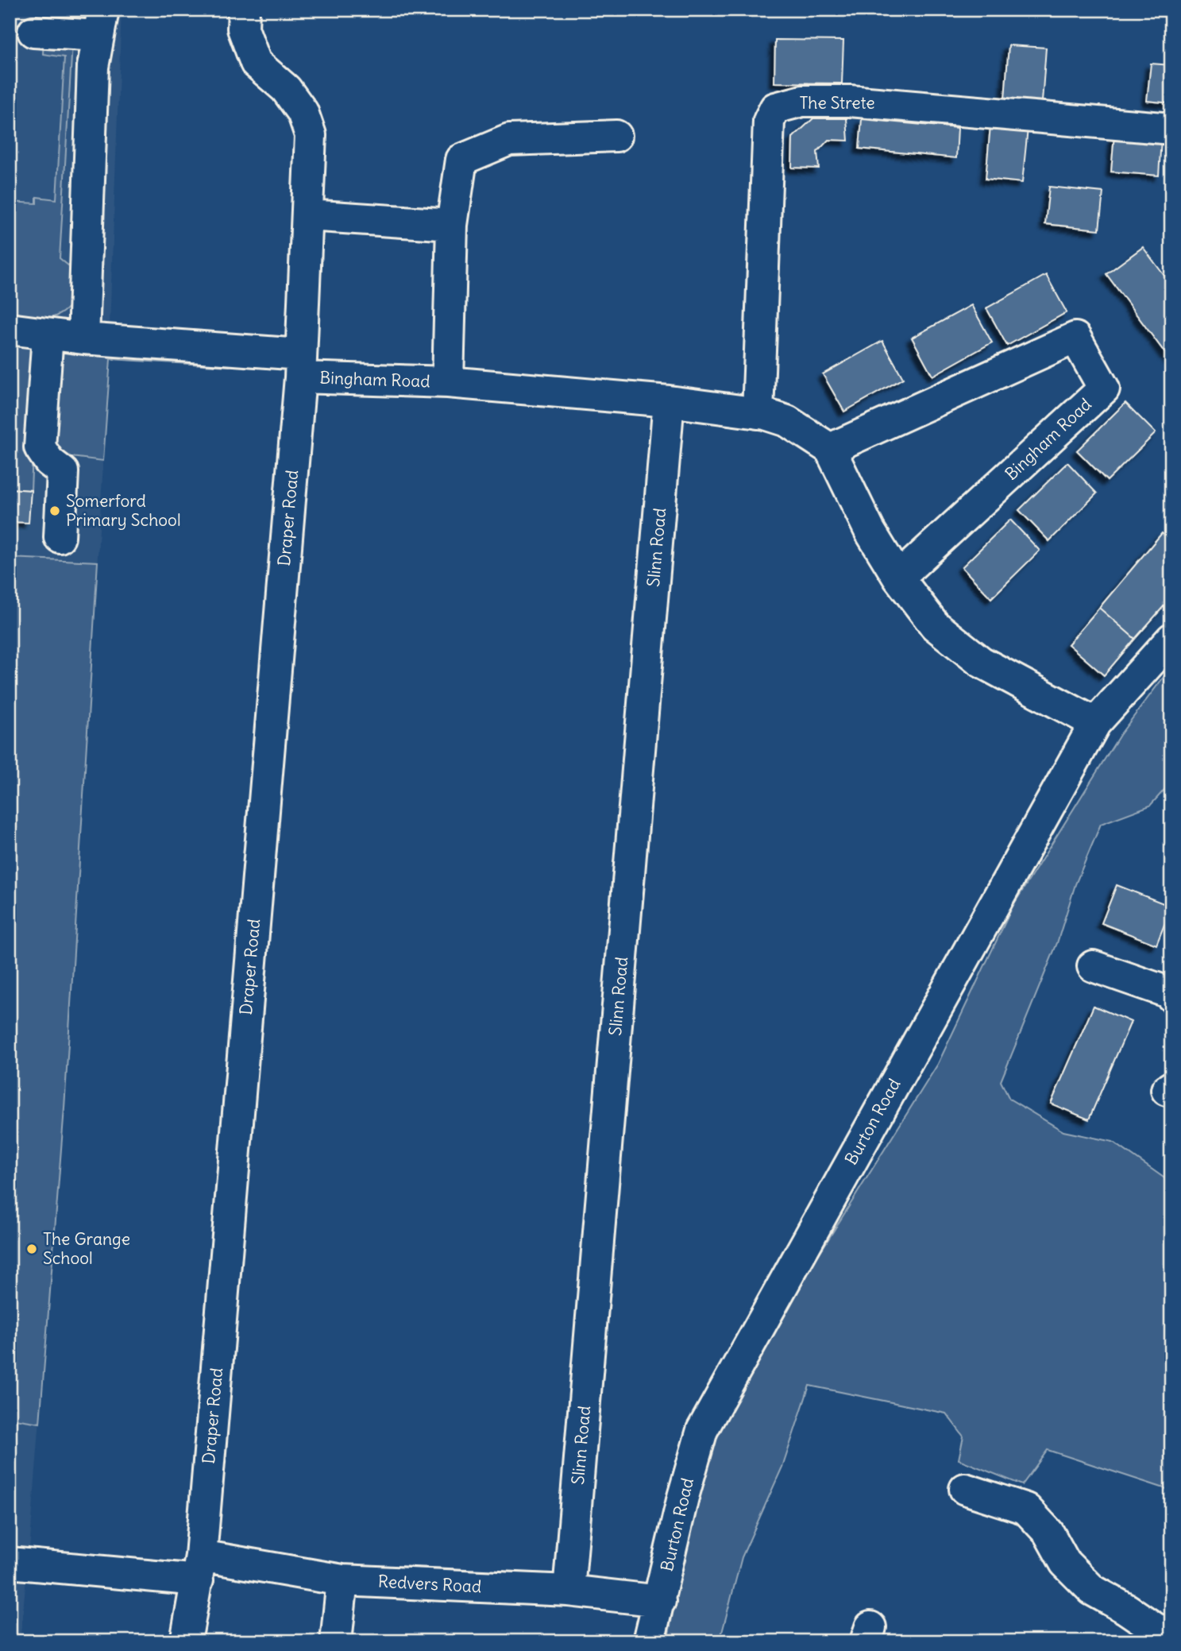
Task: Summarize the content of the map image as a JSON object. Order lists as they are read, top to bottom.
{
  "streets": {
    "street": [
      "The Strete",
      "Bingham Road",
      "Draper Road",
      "Slinn Road",
      "Burton Road",
      "Redvers Road"
    ]
  },
  "crossings": [
    ["The Strete", "Bingham Road"],
    ["Bingham Road", "Draper Road"],
    ["Bingham Road", "Slinn Road"],
    ["Draper Road", "Redvers Road"],
    ["Slinn Road", "Redvers Road"],
    ["Burton Road", "Redvers Road"]
  ],
  "places": ["Somerford Primary School", "The Grange School"]
}
